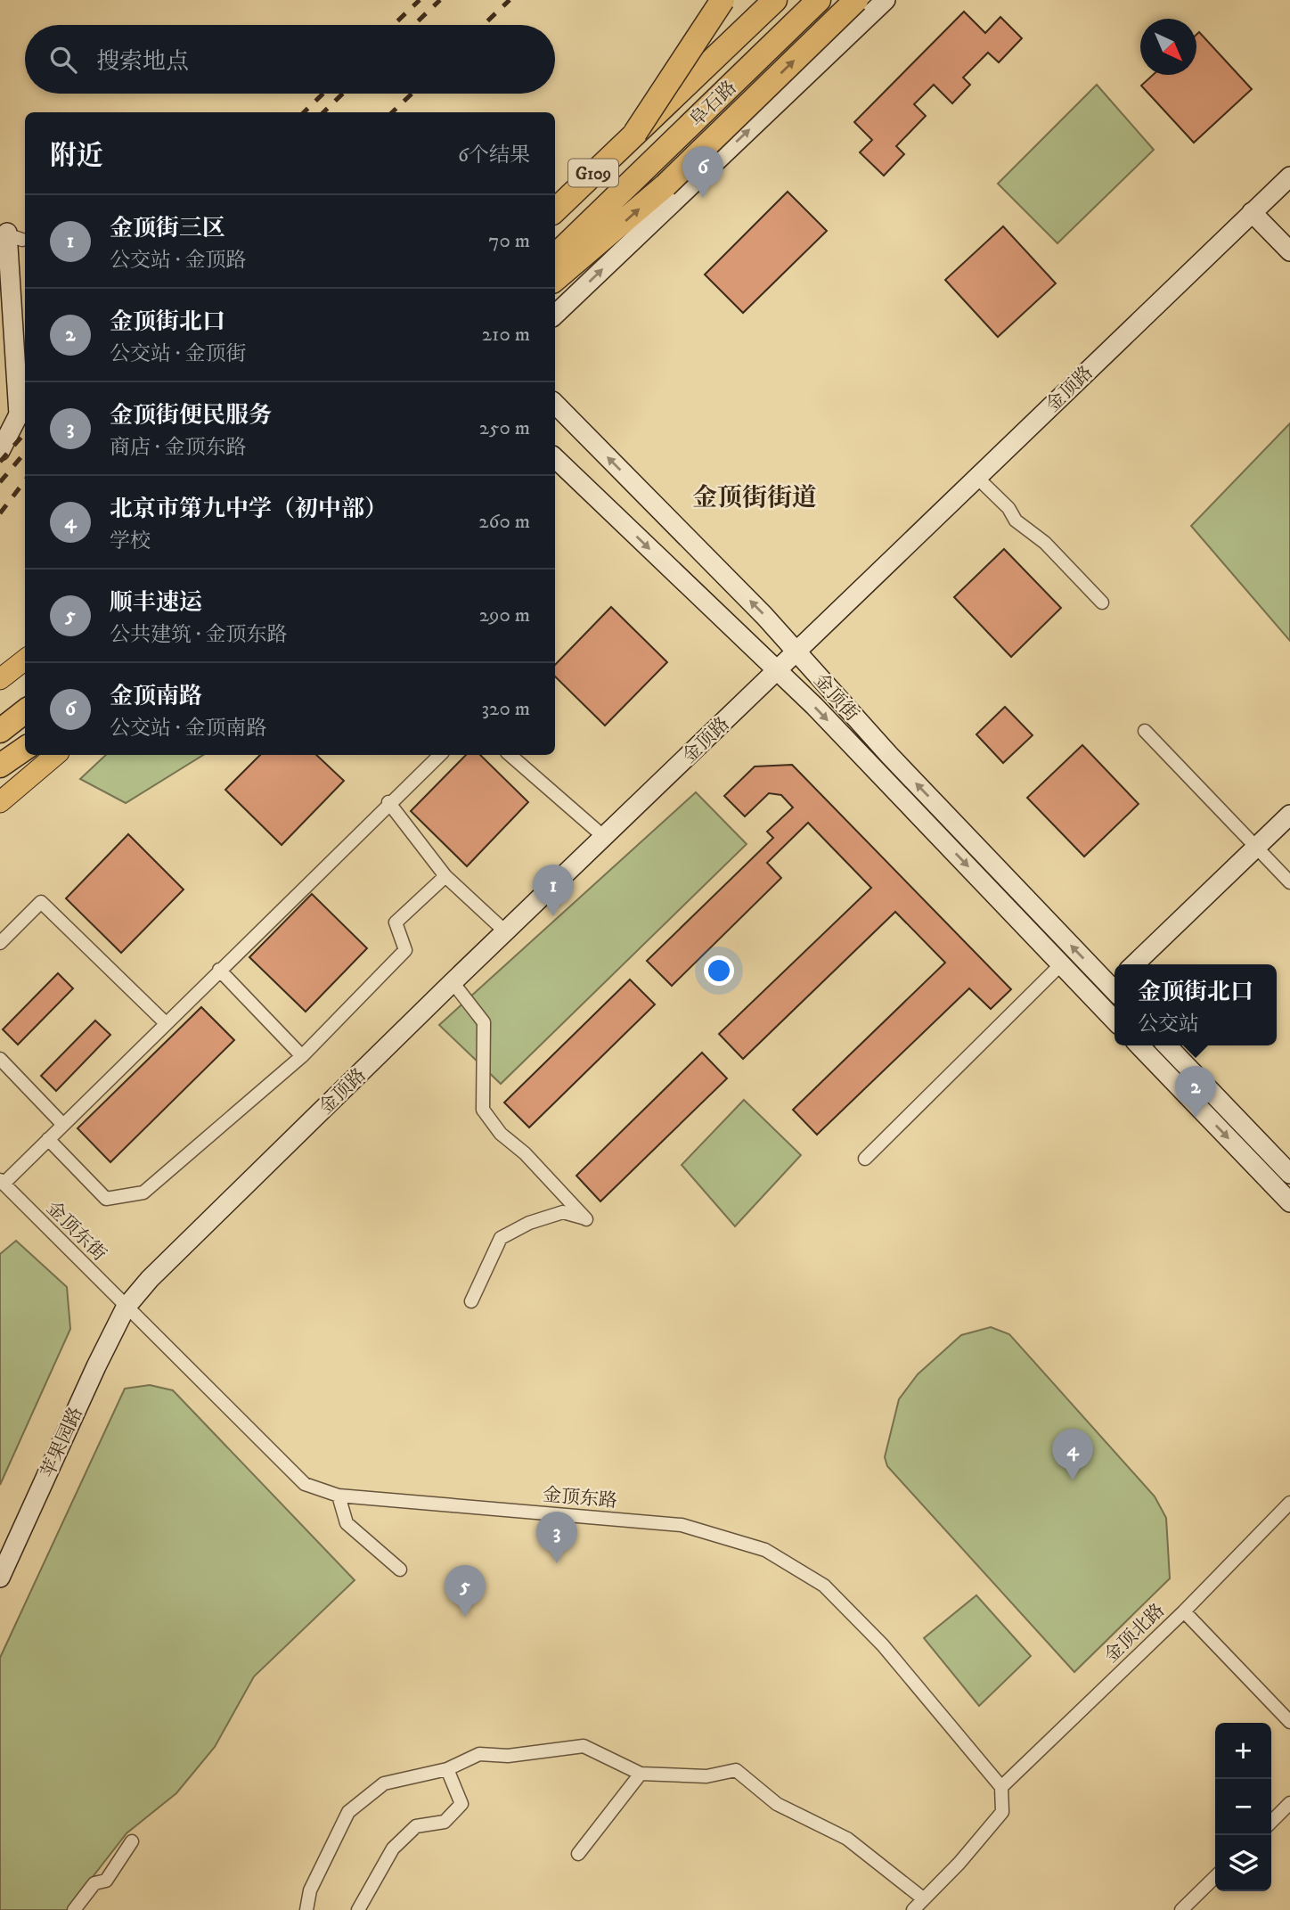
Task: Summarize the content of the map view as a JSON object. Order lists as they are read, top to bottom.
{
  "streets": {
    "highway": ["阜石路", "G109"],
    "street": [
      "金顶路",
      "金顶街",
      "金顶东街",
      "苹果园路",
      "金顶东路",
      "金顶北路"
    ]
  },
  "crossings": [
    ["金顶路", "金顶街"],
    ["金顶路", "金顶东街"],
    ["金顶路", "苹果园路"],
    ["金顶路", "金顶东路"],
    ["金顶东街", "苹果园路"],
    ["金顶东街", "金顶东路"],
    ["苹果园路", "金顶东路"],
    ["金顶东路", "金顶北路"]
  ],
  "districts": ["金顶街街道"],
  "north": "bottom right",
  "page": {
    "search": "搜索地点",
    "heading": ["附近", "6个结果"],
    "pins": [
      "6",
      "1",
      "2",
      "4",
      "3",
      "5"
    ],
    "list": [
      {
        "mark": "1",
        "name": "金顶街三区",
        "note": "公交站 · 金顶路",
        "value": "70 m"
      },
      {
        "mark": "2",
        "name": "金顶街北口",
        "note": "公交站 · 金顶街",
        "value": "210 m"
      },
      {
        "mark": "3",
        "name": "金顶街便民服务",
        "note": "商店 · 金顶东路",
        "value": "250 m"
      },
      {
        "mark": "4",
        "name": "北京市第九中学（初中部）",
        "note": "学校",
        "value": "260 m"
      },
      {
        "mark": "5",
        "name": "顺丰速运",
        "note": "公共建筑 · 金顶东路",
        "value": "290 m"
      },
      {
        "mark": "6",
        "name": "金顶南路",
        "note": "公交站 · 金顶南路",
        "value": "320 m"
      }
    ],
    "popup": ["金顶街北口", "公交站"],
    "map_buttons": ["+", "−"]
  }
}
